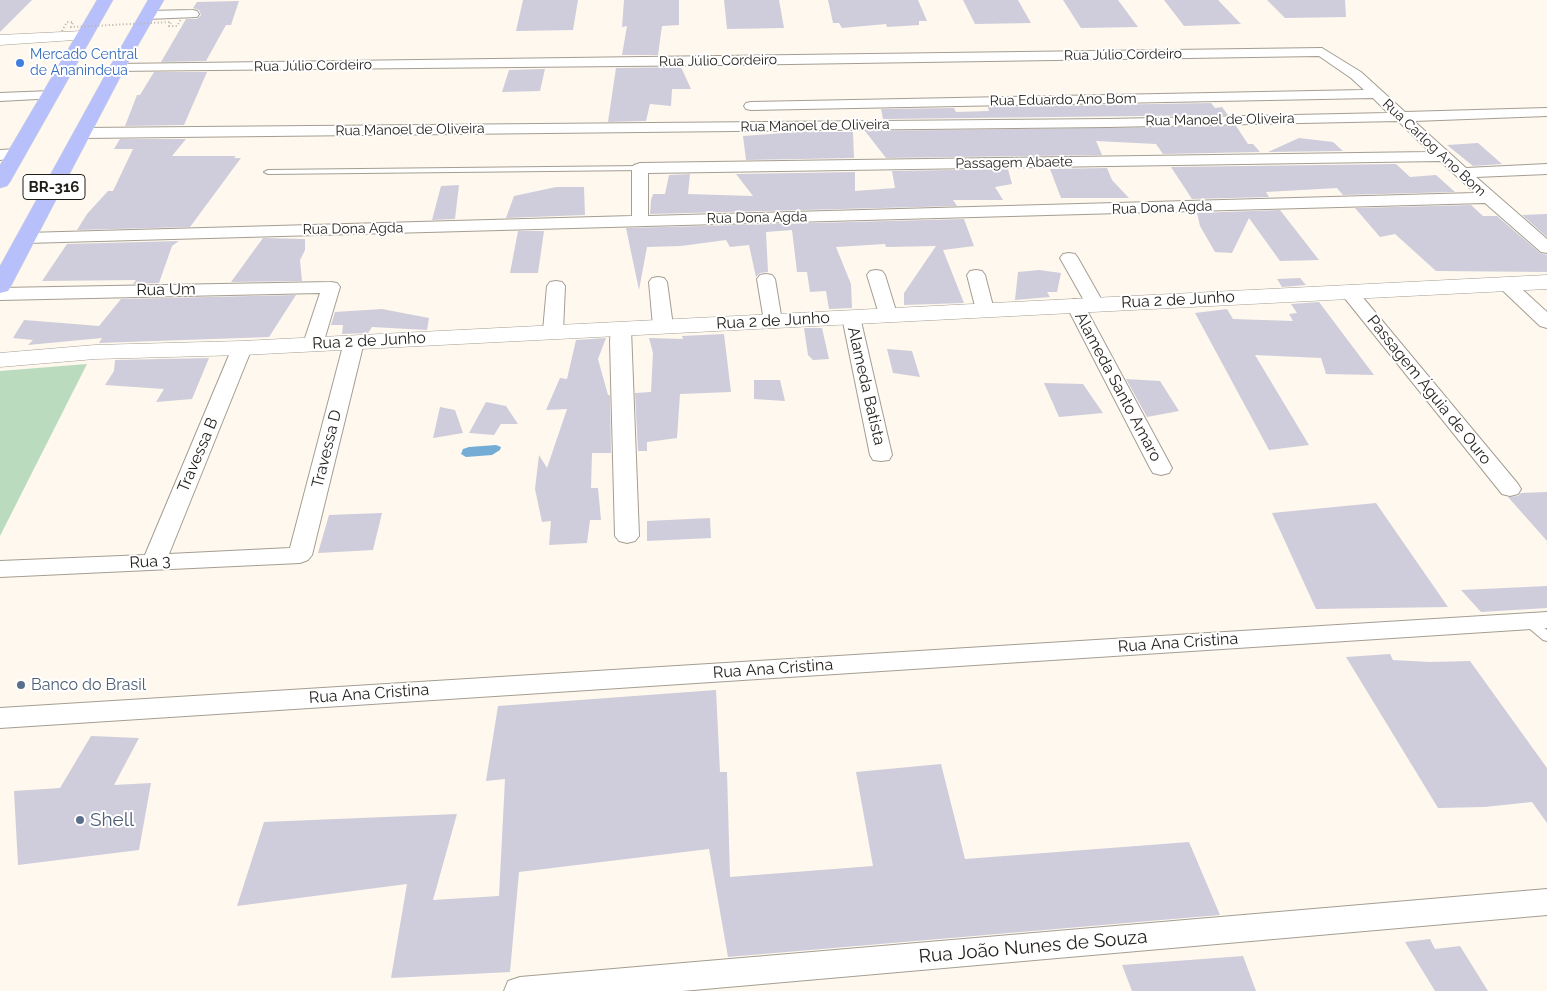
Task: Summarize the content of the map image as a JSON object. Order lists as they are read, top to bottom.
{
  "streets": {
    "highway": ["BR-316"],
    "street": [
      "Rua Júlio Cordeiro",
      "Rua Eduardo Ano Bom",
      "Rua Manoel de Oliveira",
      "Rua Carlog Ano Bom",
      "Passagem Abaete",
      "Rua Dona Agda",
      "Rua Um",
      "Rua 2 de Junho",
      "Alameda Batista",
      "Alameda Santo Amaro",
      "Passagem Águia de Ouro",
      "Travessa D",
      "Travessa B",
      "Rua 3",
      "Rua Ana Cristina",
      "Rua João Nunes de Souza"
    ]
  },
  "crossings": [
    ["Rua Júlio Cordeiro", "Rua Carlog Ano Bom"],
    ["Rua Júlio Cordeiro", "BR-316"],
    ["Rua Eduardo Ano Bom", "Rua Carlog Ano Bom"],
    ["Rua Manoel de Oliveira", "Rua Carlog Ano Bom"],
    ["Rua Manoel de Oliveira", "BR-316"],
    ["Rua Carlog Ano Bom", "Passagem Abaete"],
    ["Rua Carlog Ano Bom", "Rua Dona Agda"],
    ["BR-316", "Rua Dona Agda"],
    ["Rua Um", "Rua 2 de Junho"],
    ["Rua 2 de Junho", "Alameda Batista"],
    ["Rua 2 de Junho", "Alameda Santo Amaro"],
    ["Rua 2 de Junho", "Passagem Águia de Ouro"],
    ["Rua 2 de Junho", "Travessa D"],
    ["Rua 2 de Junho", "Travessa B"],
    ["Travessa D", "Rua 3"],
    ["Travessa B", "Rua 3"]
  ],
  "places": ["Mercado Central de Ananindeua", "Banco do Brasil", "Shell"]
}
